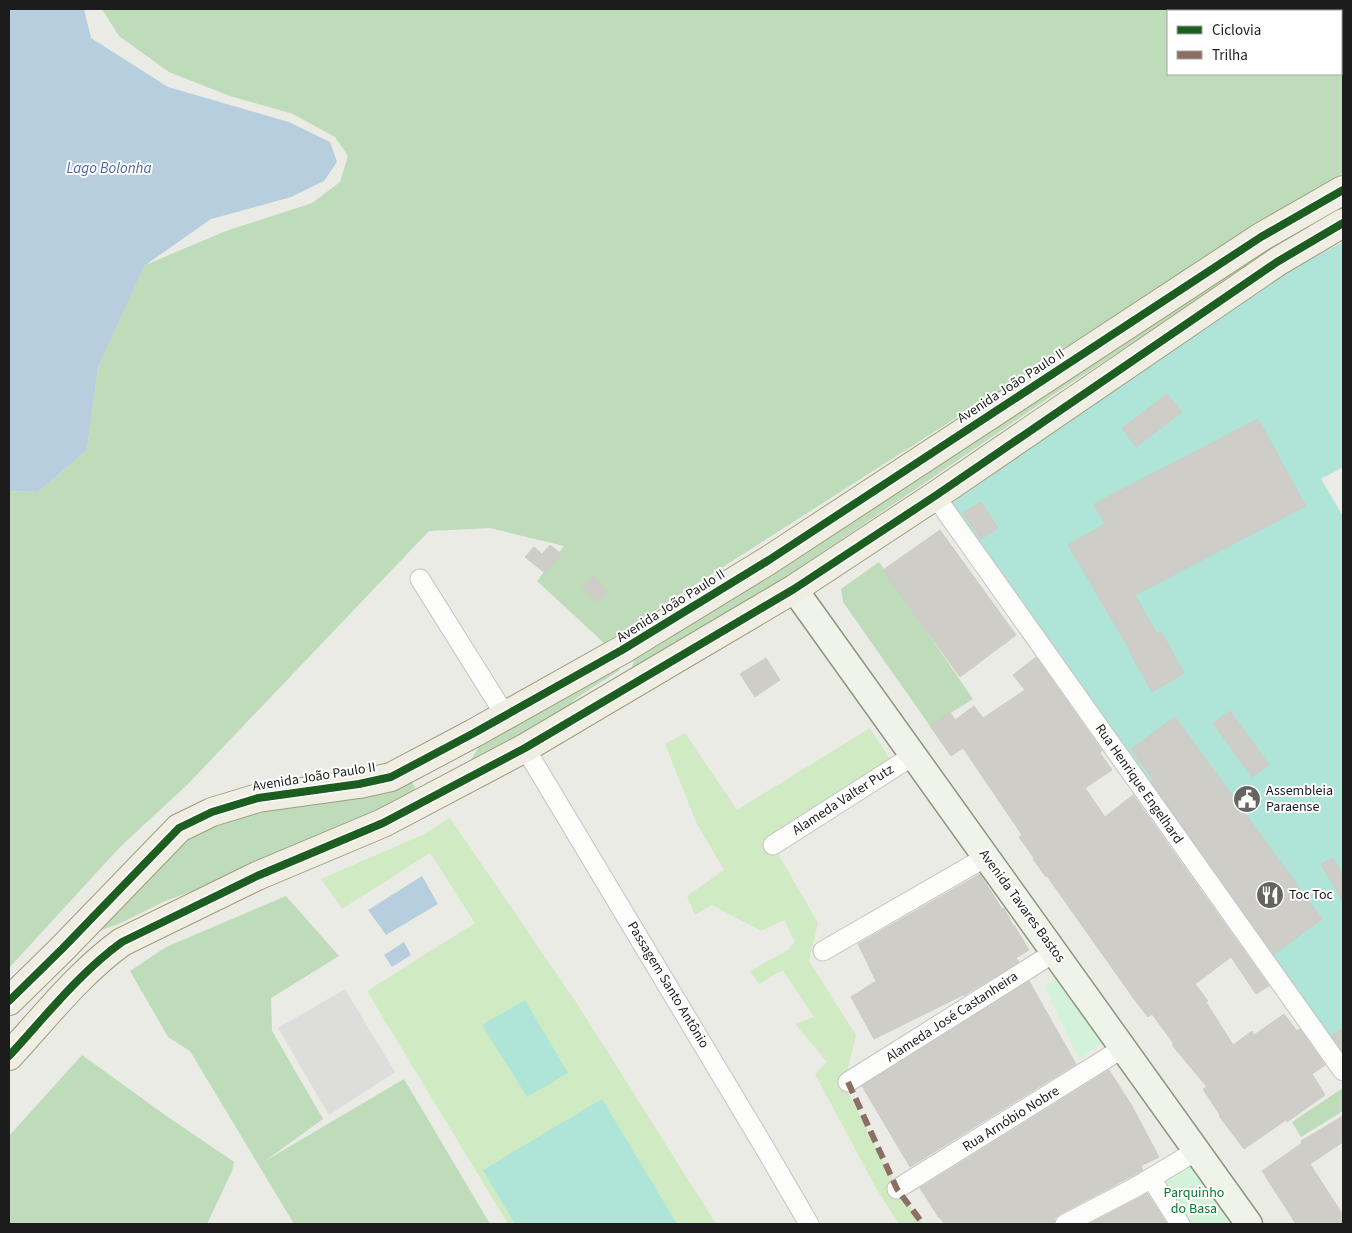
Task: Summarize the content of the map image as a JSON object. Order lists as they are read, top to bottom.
{
  "streets": {
    "main road": ["Avenida João Paulo II", "Avenida Tavares Bastos"],
    "street": [
      "Rua Henrique Engelhard",
      "Alameda Valter Putz",
      "Passagem Santo Antônio",
      "Alameda José Castanheira",
      "Rua Arnóbio Nobre"
    ]
  },
  "crossings": [
    ["Alameda Valter Putz", "Avenida Tavares Bastos"],
    ["Avenida Tavares Bastos", "Alameda José Castanheira"],
    ["Avenida Tavares Bastos", "Rua Arnóbio Nobre"]
  ],
  "water": ["Lago Bolonha"],
  "parks": ["Parquinho do Basa"],
  "places": {
    "public building": ["Assembleia Paraense"],
    "restaurant": ["Toc Toc"]
  },
  "legend": ["Ciclovia", "Trilha"]
}
